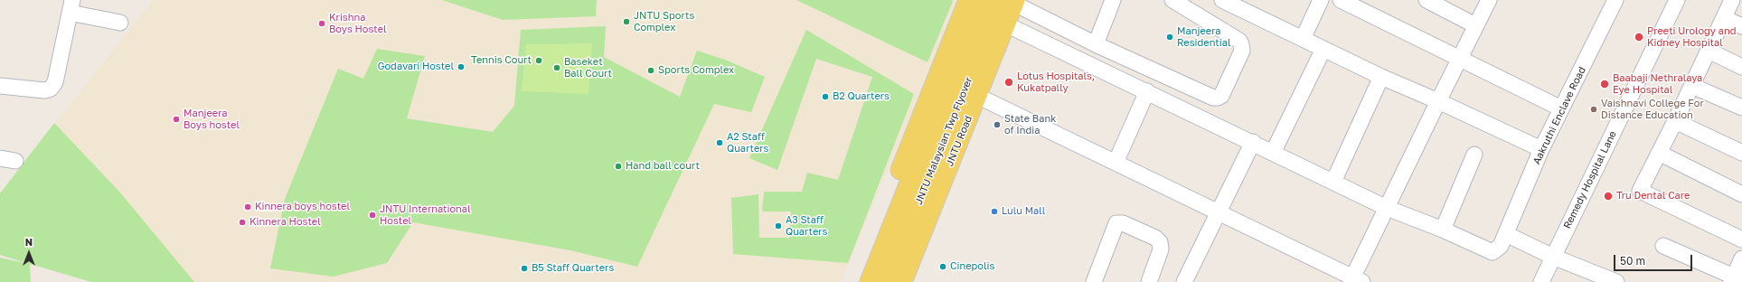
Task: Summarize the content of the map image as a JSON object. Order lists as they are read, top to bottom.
{
  "streets": {
    "main road": ["JNTU Malaysian Twp Flyover", "JNTU Road"],
    "street": ["Aakruthi Enclave Road", "Remedy Hospital Lane"]
  },
  "crossings": [
    ["JNTU Malaysian Twp Flyover", "JNTU Road"]
  ],
  "places": [
    "JNTU Sports Complex",
    "Krishna Boys Hostel",
    "Manjeera Residential",
    "Preeti Urology and Kidney Hospital",
    "Tennis Court",
    "Godavari Hostel",
    "Baseket Ball Court",
    "Sports Complex",
    "Lotus Hospitals, Kukatpally",
    "Baabaji Nethralaya Eye Hospital",
    "B2 Quarters",
    "Vaishnavi College For Distance Education",
    "Manjeera Boys hostel",
    "State Bank of India",
    "A2 Staff Quarters",
    "Hand ball court",
    "Tru Dental Care",
    "Kinnera boys hostel",
    "Lulu Mall",
    "JNTU International Hostel",
    "Kinnera Hostel",
    "A3 Staff Quarters",
    "Cinepolis",
    "B5 Staff Quarters"
  ],
  "scale_bar": "50 m",
  "north": "top"
}
